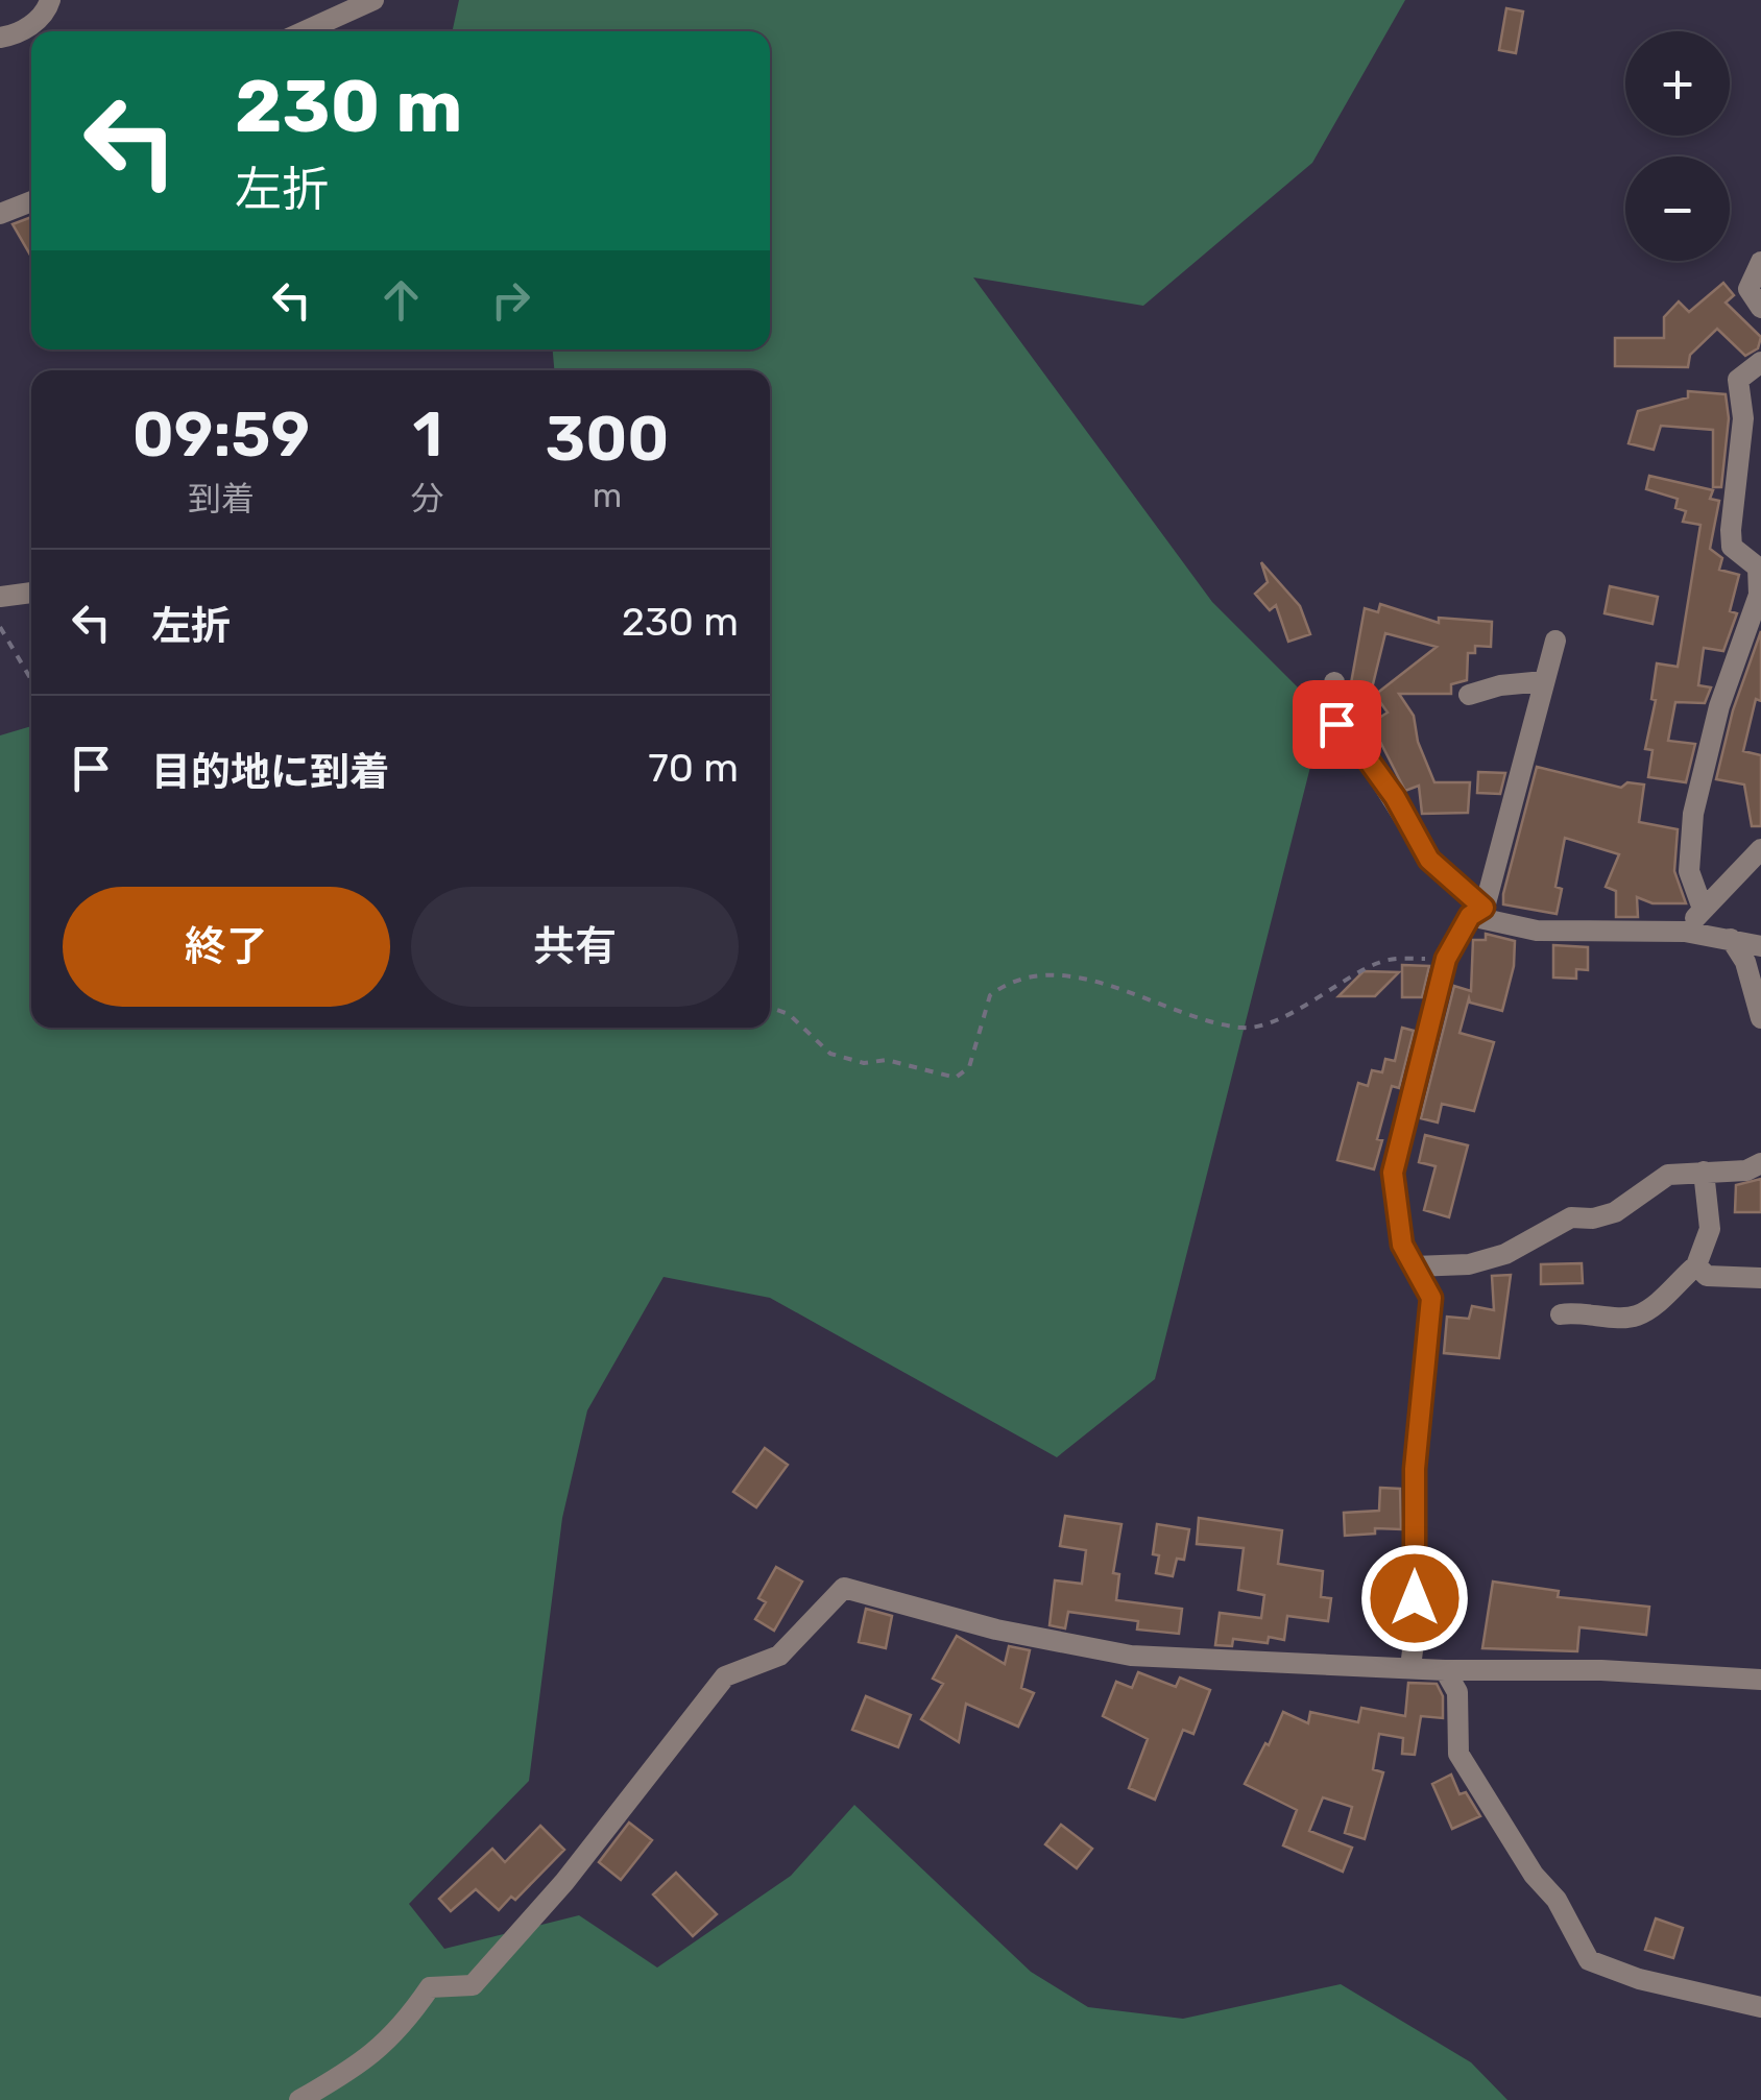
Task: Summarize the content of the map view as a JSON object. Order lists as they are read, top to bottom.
{
  "page": {
    "map_buttons": ["+", "−"],
    "turn": ["230 m", "左折"],
    "eta": [
      "09:59",
      "到着",
      "1",
      "分",
      "300",
      "m"
    ],
    "list": [
      {
        "name": "左折",
        "value": "230 m"
      },
      {
        "name": "目的地に到着",
        "value": "70 m"
      }
    ],
    "buttons": ["終了", "共有"]
  }
}
